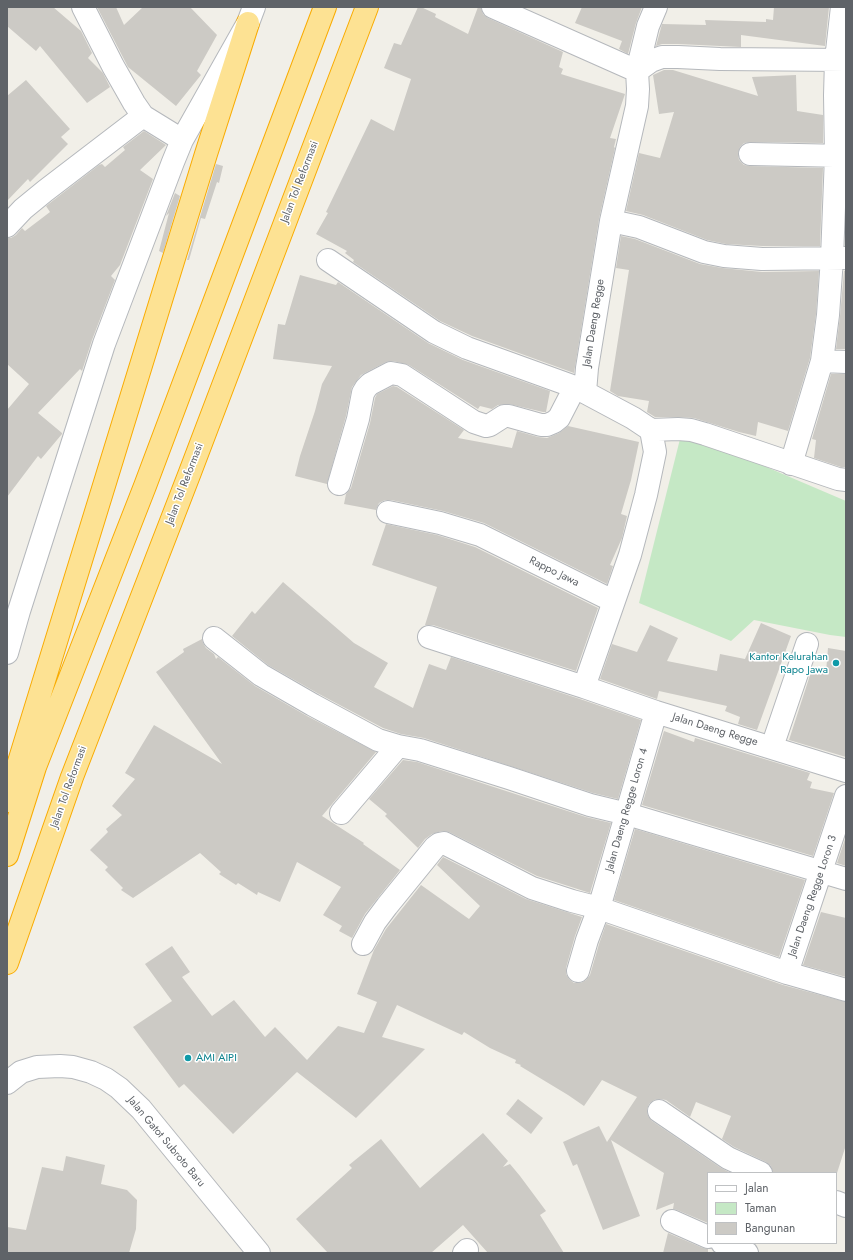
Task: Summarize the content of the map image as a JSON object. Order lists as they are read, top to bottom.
{
  "streets": {
    "highway": ["Jalan Tol Reformasi"],
    "street": [
      "Jalan Daeng Regge",
      "Rappo Jawa",
      "Jalan Daeng Regge Loron 4",
      "Jalan Daeng Regge Loron 3",
      "Jalan Gatot Subroto Baru"
    ]
  },
  "crossings": [
    ["Jalan Daeng Regge", "Jalan Daeng Regge Loron 4"]
  ],
  "places": ["Kantor Kelurahan Rapo Jawa", "AMI AIPI"],
  "legend": ["Jalan", "Taman", "Bangunan"]
}
